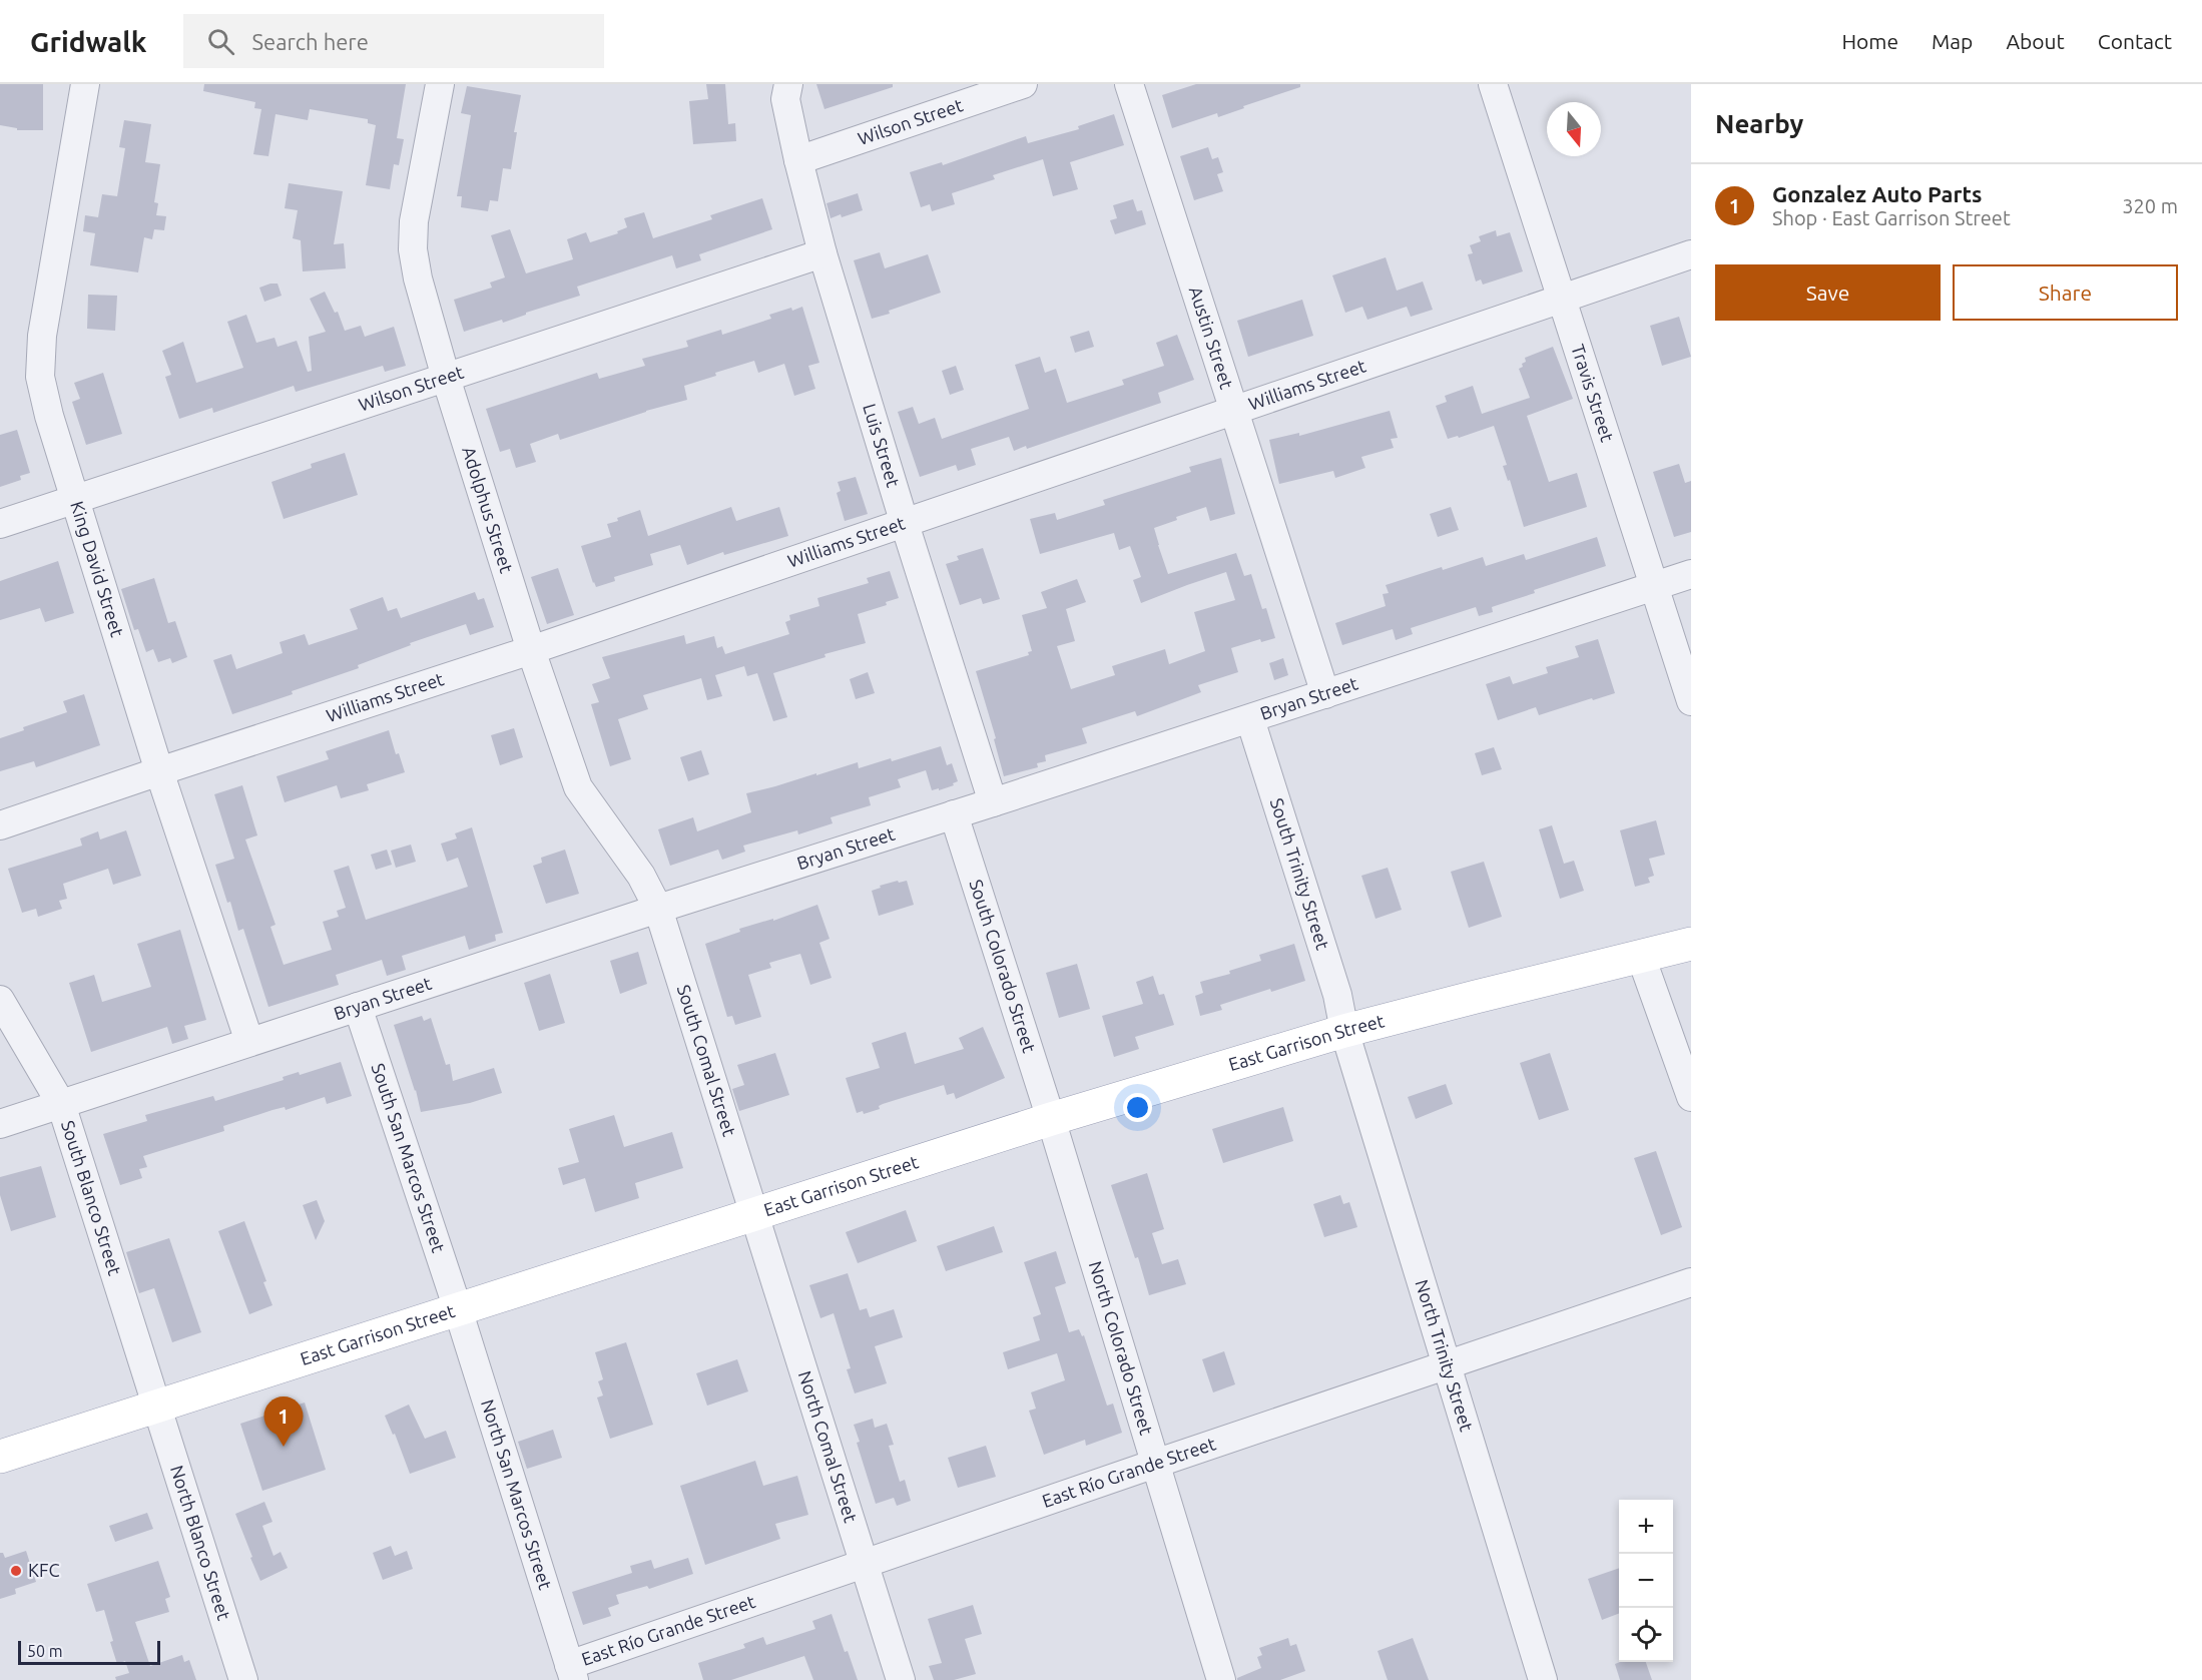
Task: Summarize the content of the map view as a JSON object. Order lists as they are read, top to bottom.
{
  "streets": {
    "main road": ["East Garrison Street"],
    "street": [
      "Wilson Street",
      "Austin Street",
      "Williams Street",
      "Travis Street",
      "Luis Street",
      "Adolphus Street",
      "King David Street",
      "Bryan Street",
      "South Trinity Street",
      "South Colorado Street",
      "South Comal Street",
      "South San Marcos Street",
      "South Blanco Street",
      "North Colorado Street",
      "North Trinity Street",
      "North Comal Street",
      "East Río Grande Street",
      "North San Marcos Street",
      "North Blanco Street"
    ]
  },
  "crossings": [
    ["Wilson Street", "Luis Street"],
    ["Wilson Street", "Adolphus Street"],
    ["Wilson Street", "King David Street"],
    ["Austin Street", "Williams Street"],
    ["Austin Street", "Bryan Street"],
    ["Williams Street", "Travis Street"],
    ["Williams Street", "Luis Street"],
    ["Williams Street", "Adolphus Street"],
    ["Williams Street", "King David Street"],
    ["Travis Street", "Bryan Street"],
    ["Luis Street", "Bryan Street"],
    ["Adolphus Street", "Bryan Street"],
    ["Adolphus Street", "South Comal Street"],
    ["King David Street", "Bryan Street"],
    ["Bryan Street", "South Trinity Street"],
    ["Bryan Street", "South Colorado Street"],
    ["Bryan Street", "South Comal Street"],
    ["Bryan Street", "South San Marcos Street"],
    ["Bryan Street", "South Blanco Street"],
    ["South Trinity Street", "East Garrison Street"],
    ["South Trinity Street", "North Trinity Street"],
    ["South Colorado Street", "East Garrison Street"],
    ["South Colorado Street", "North Colorado Street"],
    ["East Garrison Street", "South Comal Street"],
    ["East Garrison Street", "South San Marcos Street"],
    ["East Garrison Street", "South Blanco Street"],
    ["East Garrison Street", "North Colorado Street"],
    ["East Garrison Street", "North Trinity Street"],
    ["East Garrison Street", "North Comal Street"],
    ["East Garrison Street", "North San Marcos Street"],
    ["East Garrison Street", "North Blanco Street"],
    ["South Comal Street", "North Comal Street"],
    ["South San Marcos Street", "North San Marcos Street"],
    ["South Blanco Street", "North Blanco Street"],
    ["North Colorado Street", "East Río Grande Street"],
    ["North Trinity Street", "East Río Grande Street"],
    ["North Comal Street", "East Río Grande Street"],
    ["East Río Grande Street", "North San Marcos Street"]
  ],
  "places": ["KFC"],
  "scale_bar": "50 m",
  "north": "bottom",
  "page": {
    "header": "Gridwalk",
    "search": "Search here",
    "nav": [
      "Home",
      "Map",
      "About",
      "Contact"
    ],
    "heading": "Nearby",
    "list": [
      {
        "mark": "1",
        "name": "Gonzalez Auto Parts",
        "note": "Shop · East Garrison Street",
        "value": "320 m"
      }
    ],
    "buttons": ["Save", "Share"],
    "pins": "1",
    "map_buttons": ["+", "−"],
    "scale": "50 m"
  }
}
